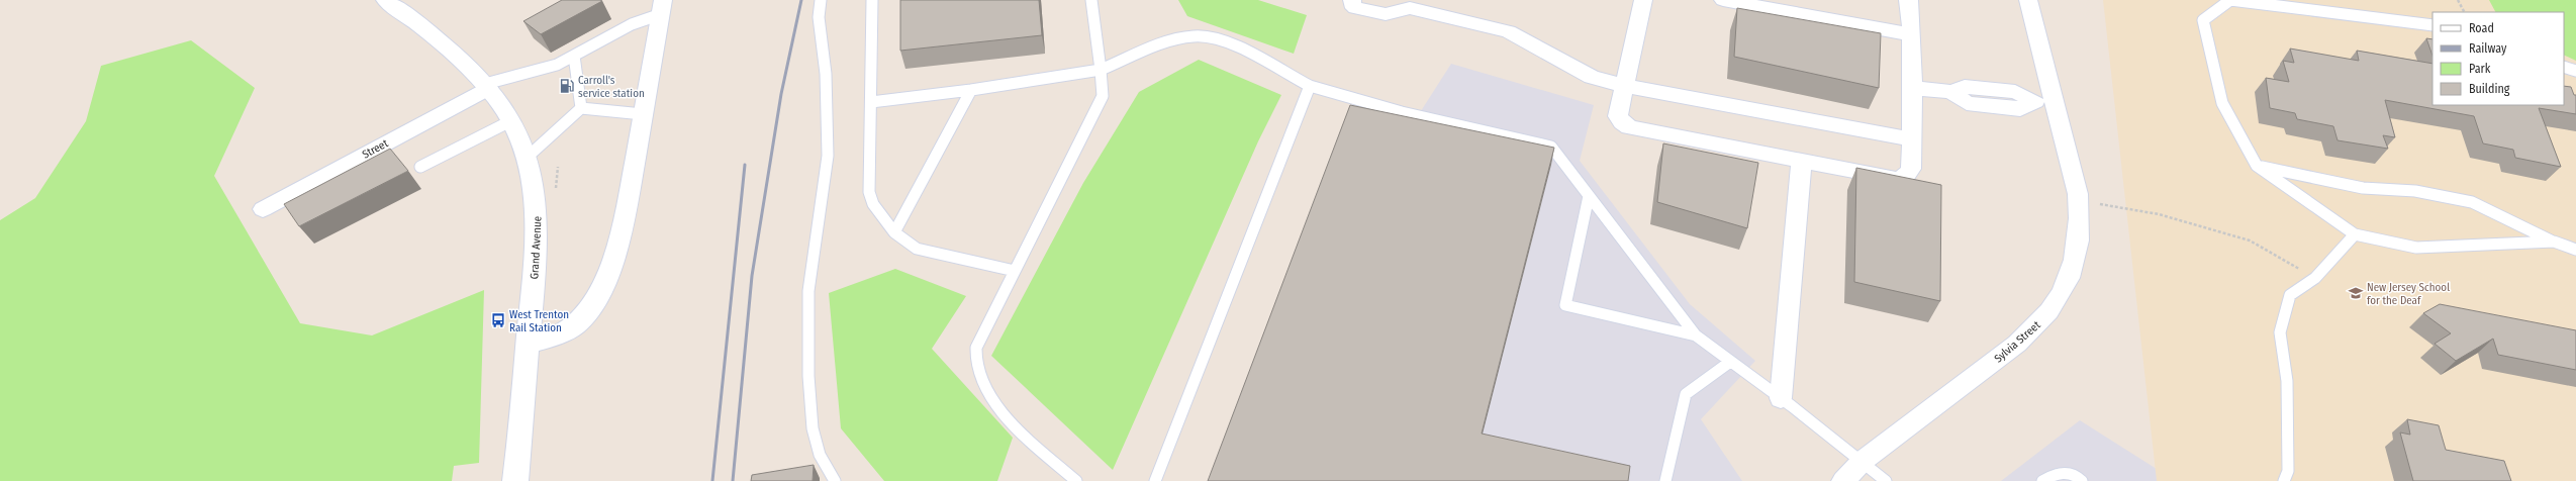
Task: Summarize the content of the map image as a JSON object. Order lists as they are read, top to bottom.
{
  "streets": {
    "main road": ["Grand Avenue"],
    "street": ["Street", "Sylvia Street"]
  },
  "crossings": [
    ["Street", "Grand Avenue"]
  ],
  "places": {
    "fuel station": ["Carroll's service station"],
    "school or university": ["New Jersey School for the Deaf"],
    "bus stop": ["West Trenton Rail Station"]
  },
  "legend": [
    "Road",
    "Railway",
    "Park",
    "Building"
  ]
}
